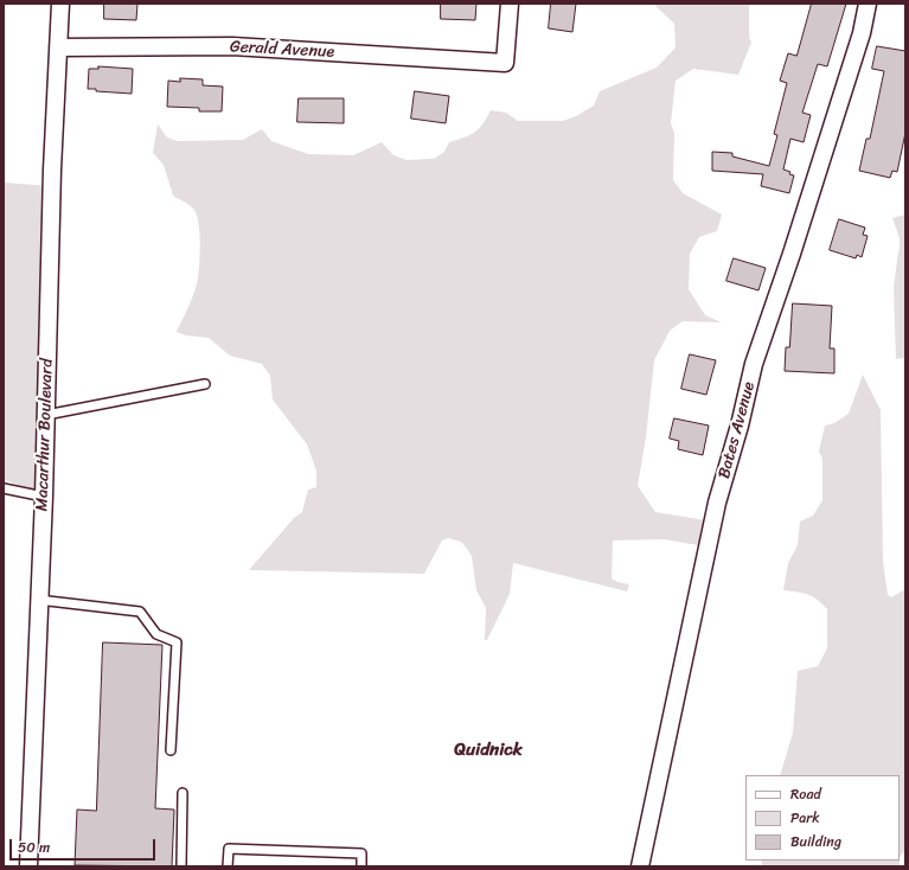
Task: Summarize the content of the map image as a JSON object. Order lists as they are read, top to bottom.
{
  "streets": {
    "street": ["Gerald Avenue", "Bates Avenue", "Macarthur Boulevard"]
  },
  "crossings": [
    ["Gerald Avenue", "Macarthur Boulevard"]
  ],
  "districts": ["Quidnick"],
  "legend": ["Road", "Park", "Building"],
  "scale_bar": "50 m"
}
